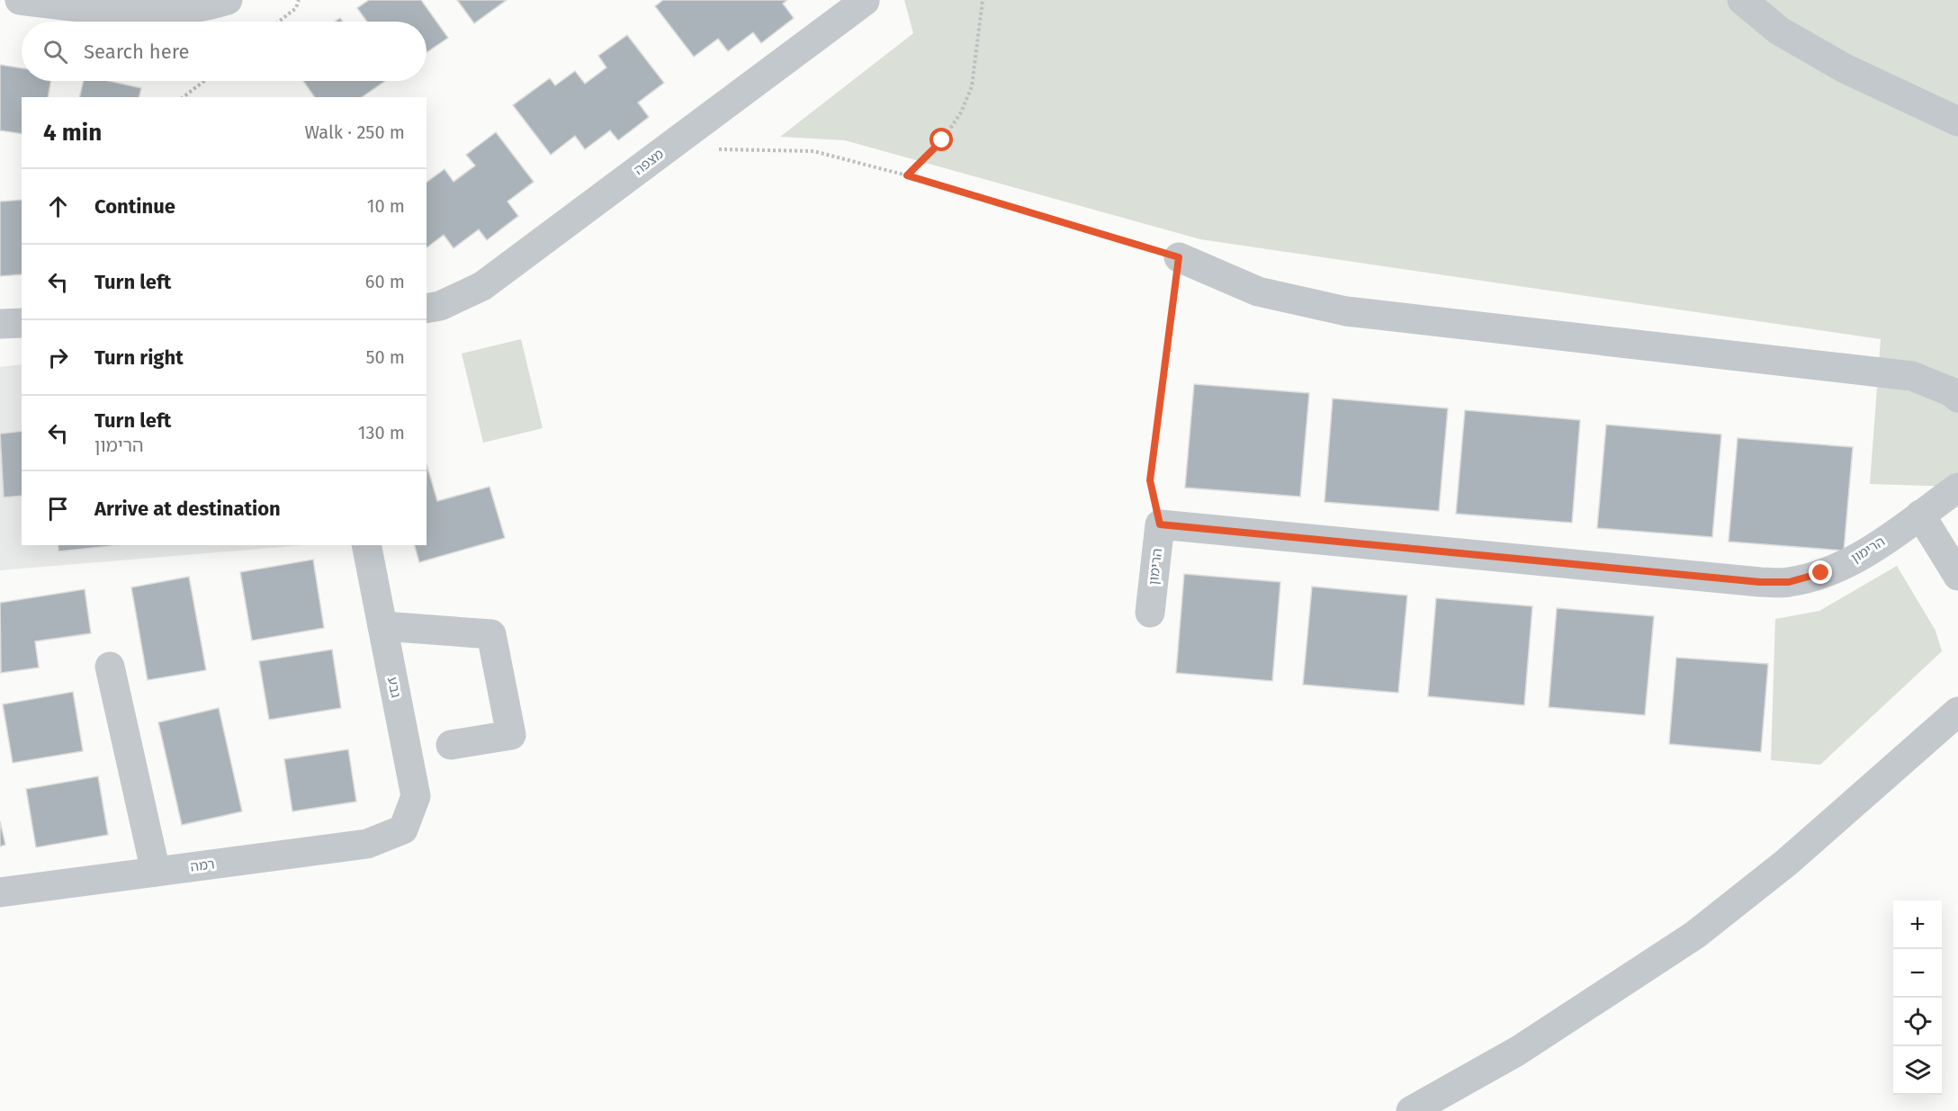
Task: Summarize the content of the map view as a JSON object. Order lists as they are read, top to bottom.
{
  "streets": {
    "street": [
      "מצפה",
      "הרימון",
      "גבע",
      "רמה"
    ]
  },
  "crossings": [
    ["גבע", "רמה"]
  ],
  "page": {
    "search": "Search here",
    "heading": ["4 min", "Walk · 250 m"],
    "list": [
      ["Continue", "10 m"],
      ["Turn left", "60 m"],
      ["Turn right", "50 m"],
      ["Turn left", "הרימון", "130 m"],
      "Arrive at destination"
    ],
    "map_buttons": ["+", "−"]
  }
}
